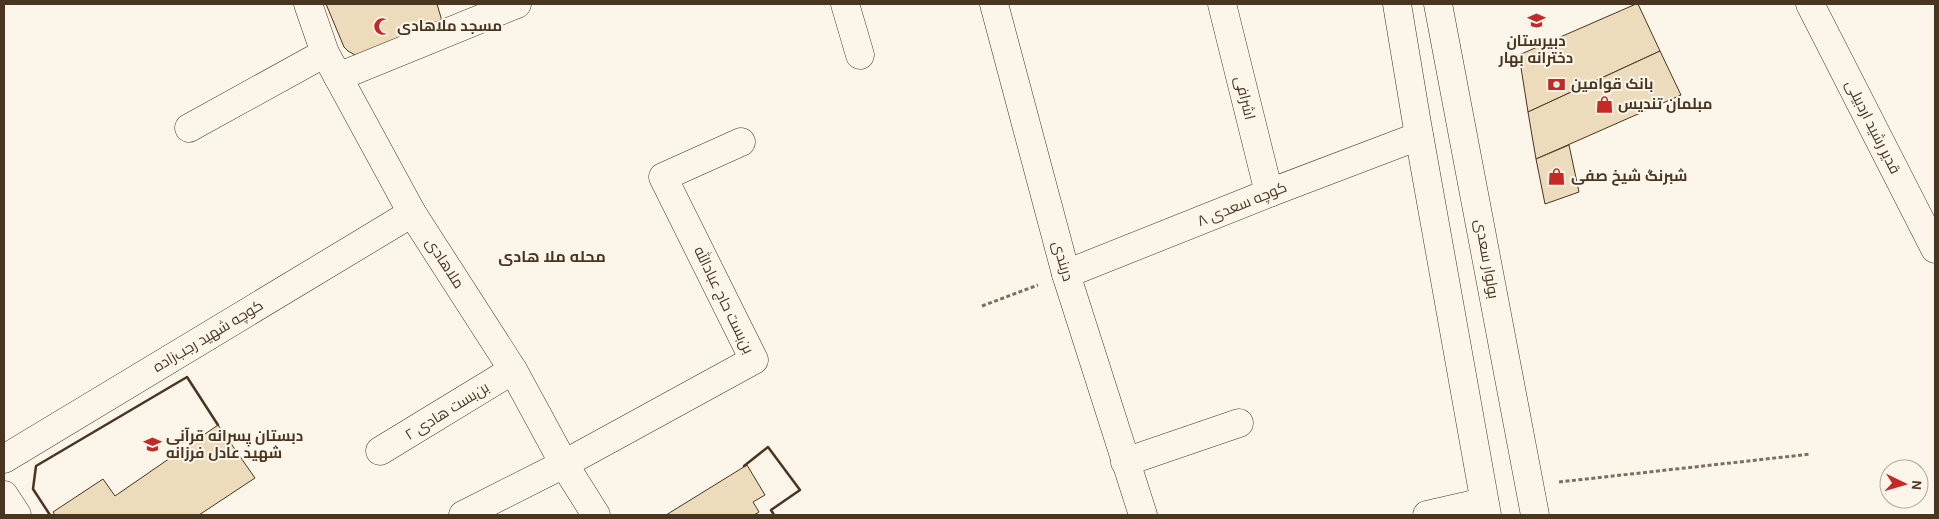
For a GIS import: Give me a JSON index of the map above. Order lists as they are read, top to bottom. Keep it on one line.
{"streets":{"street":["اشرافی","قدیر رشید اردبیلی","کوچه سعدی ۸","بولوار سعدی","دربندی","ملاهادی","بن‌بست حاج عبادالله","کوچه شهید رجب‌زاده","بن‌بست هادی ۲"]},"crossings":[["اشرافی","کوچه سعدی ۸"],["کوچه سعدی ۸","دربندی"],["ملاهادی","بن‌بست حاج عبادالله"],["ملاهادی","کوچه شهید رجب‌زاده"],["ملاهادی","بن‌بست هادی ۲"]],"districts":["محله ملا هادی"],"places":{"school or university":["دبیرستان دخترانه بهار","دبستان پسرانه قرآنی شهید عادل فرزانه"],"mosque":["مسجد ملاهادی"],"bank":["بانک قوامین"],"shop":["مبلمان تندیس","شبرنگ شیخ صفی"]},"north":"right"}
